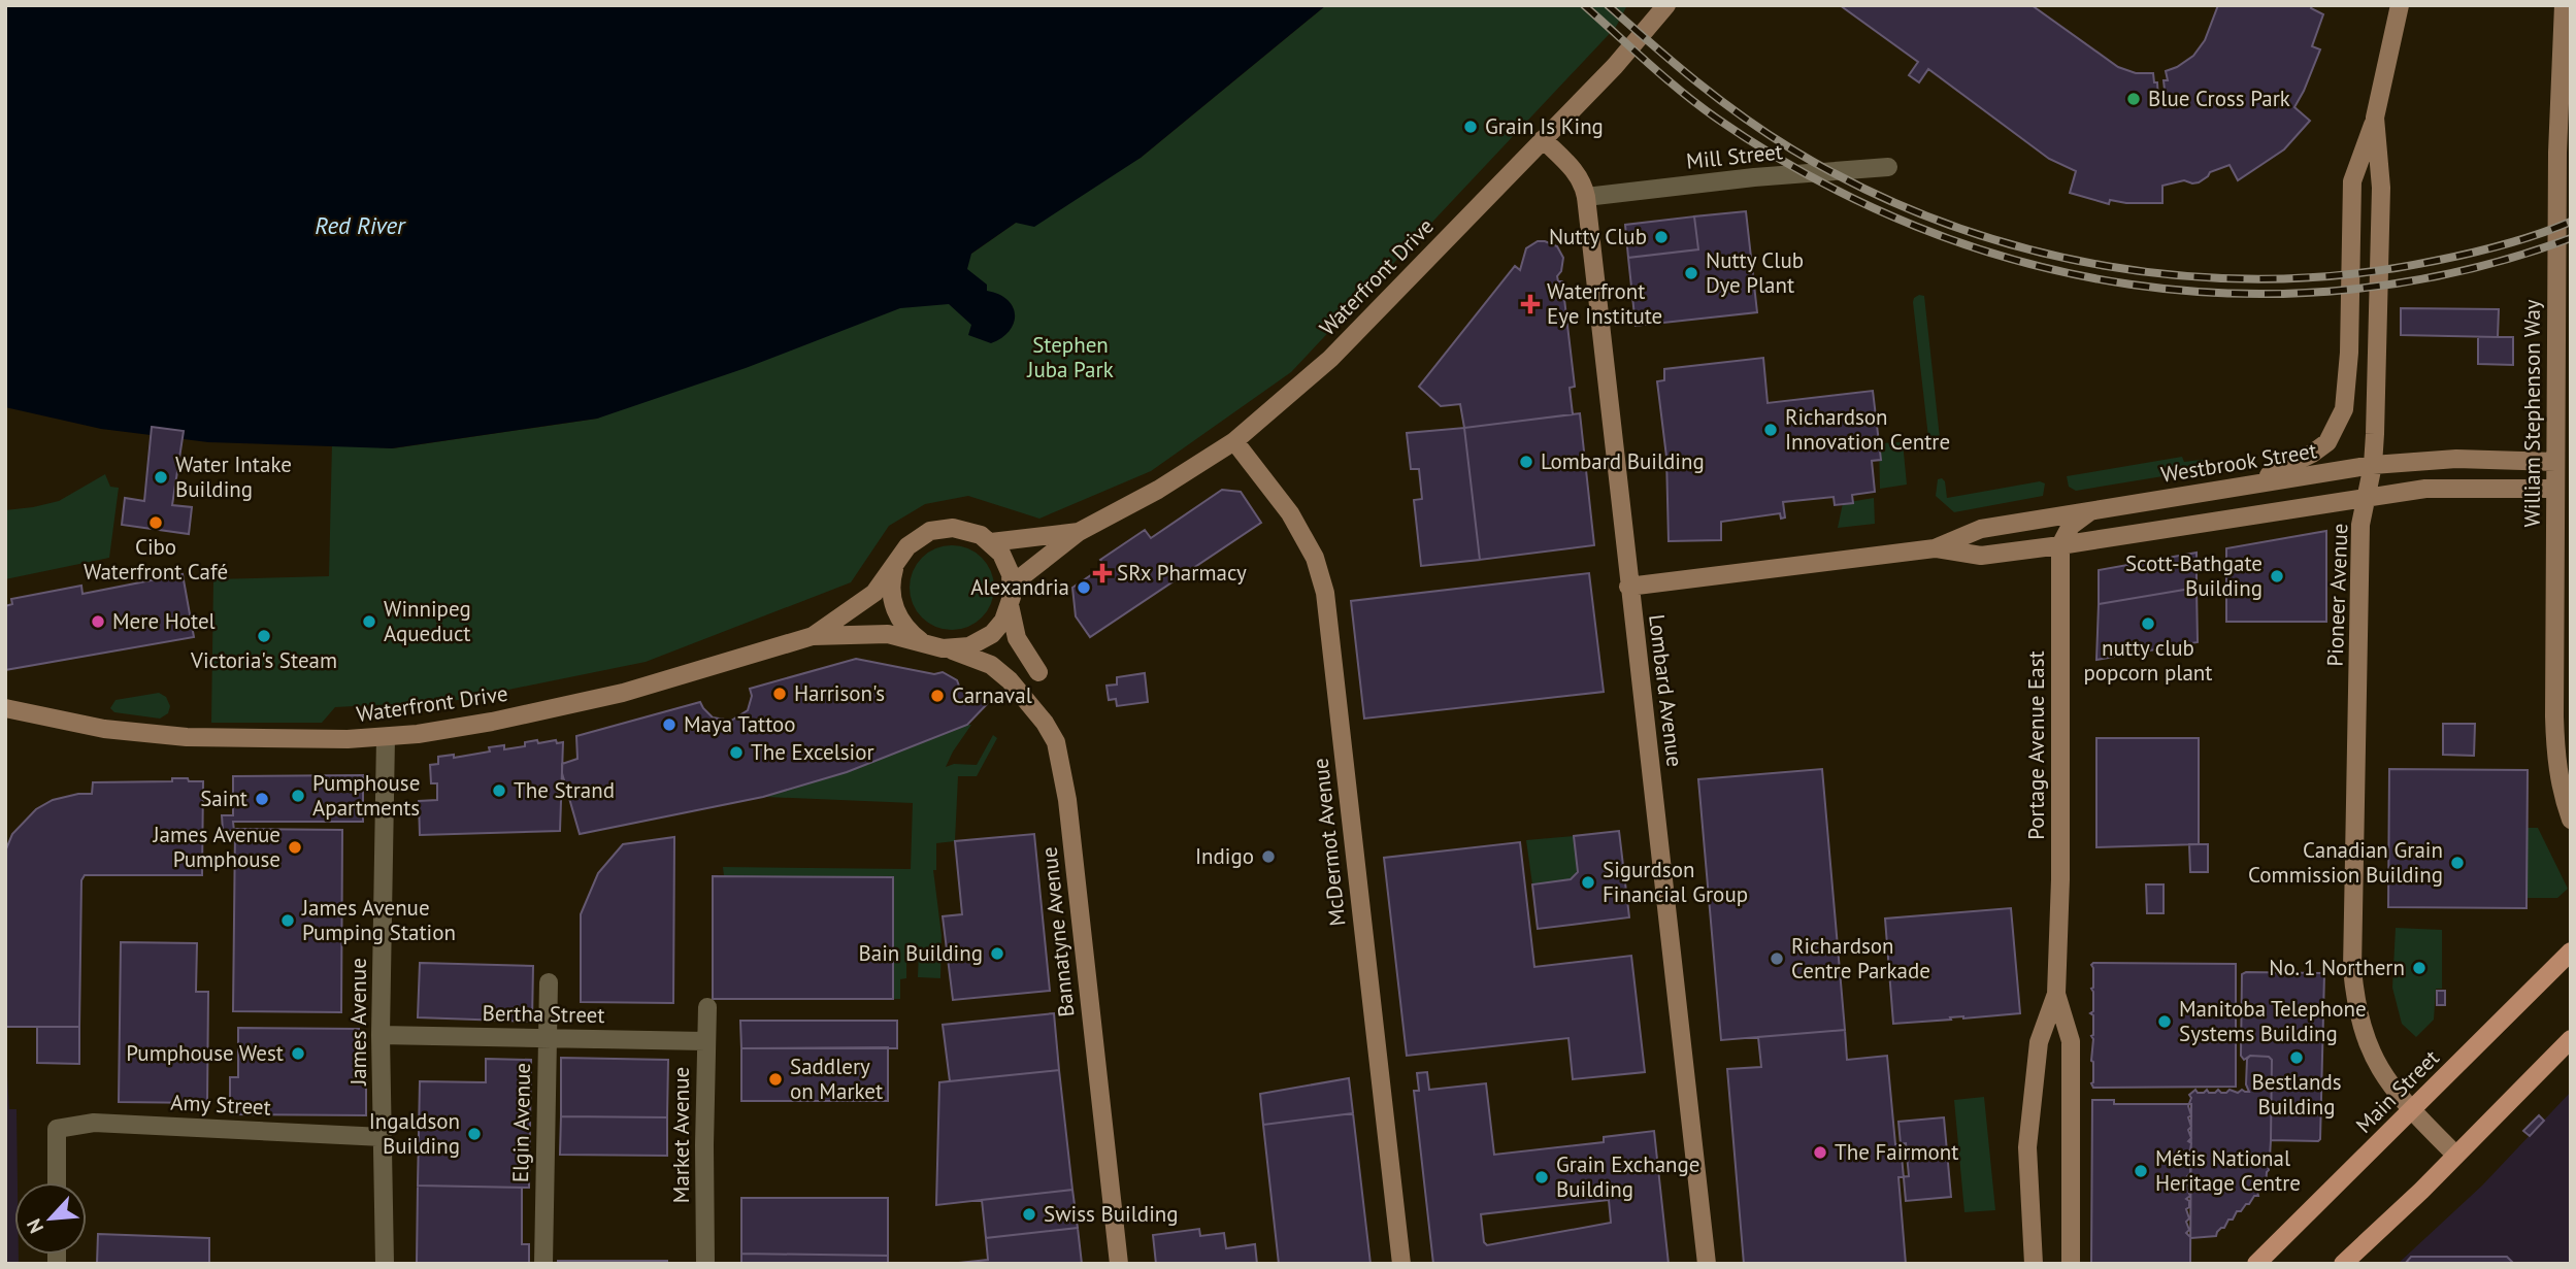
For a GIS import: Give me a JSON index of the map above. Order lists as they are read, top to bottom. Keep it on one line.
{"streets":{"main road":["Main Street"],"street":["Mill Street","Waterfront Drive","William Stephenson Way","Westbrook Street","Pioneer Avenue","Lombard Avenue","Portage Avenue East","McDermot Avenue","Bannatyne Avenue","Bertha Street","James Avenue","Amy Street","Elgin Avenue","Market Avenue"]},"crossings":[["Mill Street","Lombard Avenue"],["Waterfront Drive","Lombard Avenue"],["Waterfront Drive","McDermot Avenue"],["Waterfront Drive","Bannatyne Avenue"],["Waterfront Drive","James Avenue"],["William Stephenson Way","Westbrook Street"],["Westbrook Street","Pioneer Avenue"],["Westbrook Street","Lombard Avenue"],["Westbrook Street","Portage Avenue East"],["Pioneer Avenue","Main Street"],["Bertha Street","James Avenue"],["Bertha Street","Elgin Avenue"],["Bertha Street","Market Avenue"],["James Avenue","Amy Street"]],"water":["Red River"],"parks":["Stephen Juba Park"],"places":{"other":["Blue Cross Park","Grain Is King","Nutty Club","Nutty Club Dye Plant","Richardson Innovation Centre","Lombard Building","Water Intake Building","Cibo Waterfront Café","Scott-Bathgate Building","Alexandria","Mere Hotel","Winnipeg Aqueduct","nutty club popcorn plant","Victoria's Steam","Harrison's","Carnaval","Maya Tattoo","The Excelsior","The Strand","Pumphouse Apartments","Saint","James Avenue Pumphouse","Indigo","Canadian Grain Commission Building","Sigurdson Financial Group","James Avenue Pumping Station","Bain Building","Richardson Centre Parkade","No. 1 Northern","Manitoba Telephone Systems Building","Pumphouse West","Bestlands Building","Saddlery on Market","Ingaldson Building","The Fairmont","Métis National Heritage Centre","Grain Exchange Building","Swiss Building"],"health":["Waterfront Eye Institute","SRx Pharmacy"]},"north":"bottom left"}
